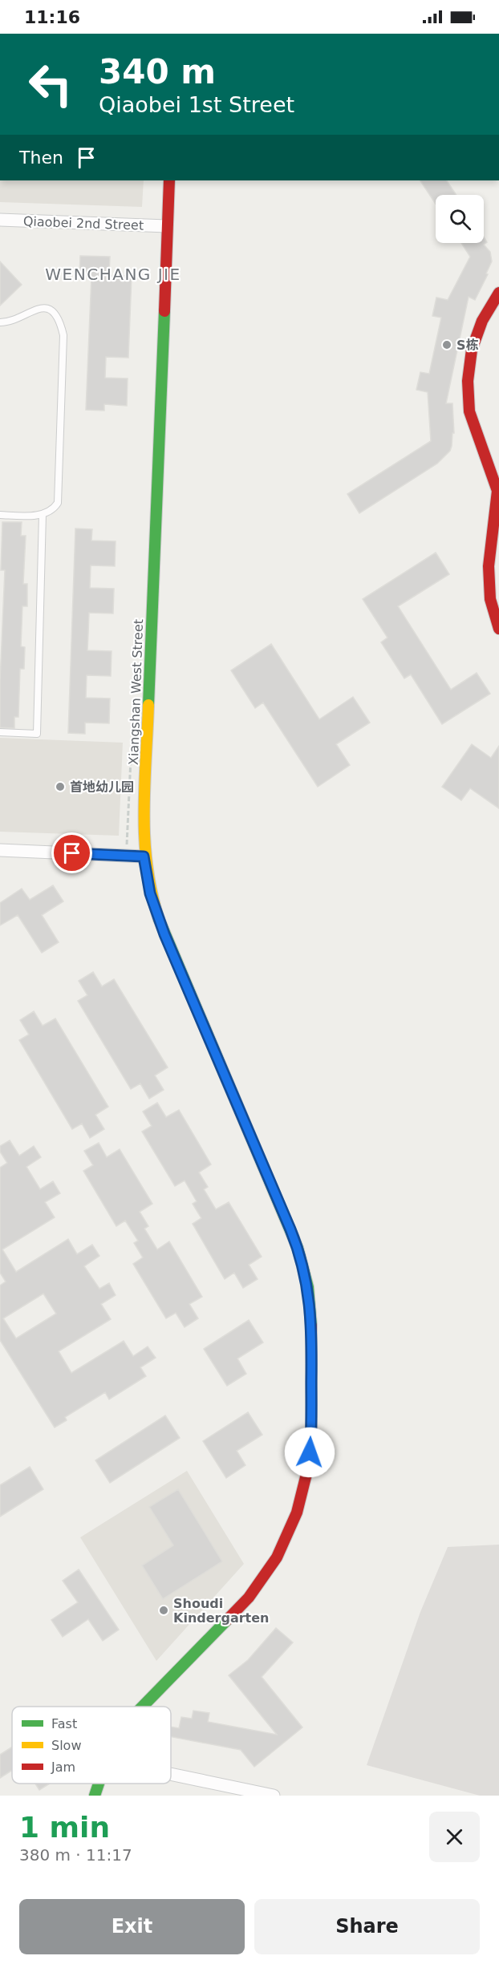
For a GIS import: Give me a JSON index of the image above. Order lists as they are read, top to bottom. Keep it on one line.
{"streets":{"street":["Qiaobei 2nd Street","Xiangshan West Street"]},"crossings":[["Qiaobei 2nd Street","Xiangshan West Street"]],"districts":["WENCHANG JIE"],"places":["S栋","首地幼儿园","Shoudi Kindergarten"],"legend":["Fast","Slow","Jam"],"page":{"status":"11:16","turn":["340 m","Qiaobei 1st Street"],"then":"Then","heading":["1 min","380 m · 11:17"],"buttons":["Exit","Share"]}}
